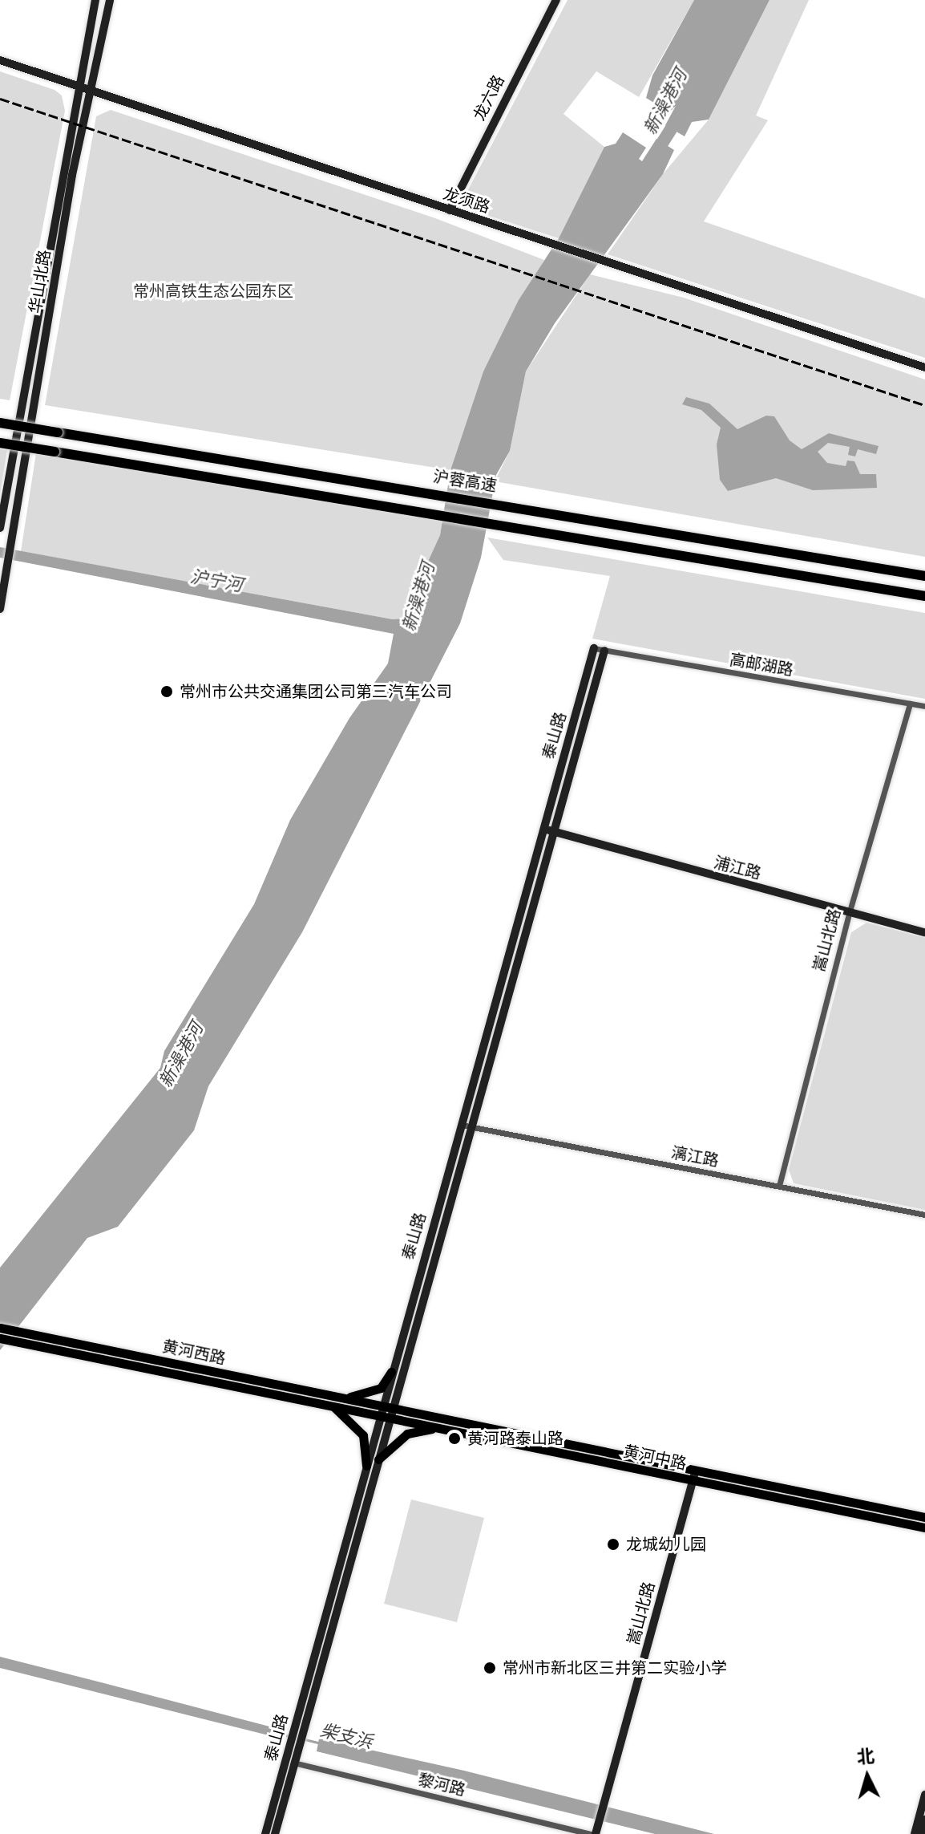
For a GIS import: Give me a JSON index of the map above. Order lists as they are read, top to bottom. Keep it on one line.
{"streets":{"highway":["沪蓉高速"],"main road":["龙六路","龙须路","华山北路","泰山路","浦江路","嵩山北路","黄河西路","黄河中路"],"street":["高邮湖路","漓江路","黎河路"]},"crossings":[["龙六路","龙须路"],["龙须路","华山北路"],["高邮湖路","泰山路"],["高邮湖路","嵩山北路"],["泰山路","浦江路"],["泰山路","漓江路"],["泰山路","黄河西路"],["泰山路","黄河中路"],["泰山路","黎河路"],["浦江路","嵩山北路"],["嵩山北路","漓江路"],["嵩山北路","黄河中路"],["嵩山北路","黎河路"],["黄河西路","黄河中路"]],"water":["新澡港河","沪宁河","柴支浜"],"parks":["常州高铁生态公园东区"],"places":["常州市公共交通集团公司第三汽车公司","黄河路泰山路","龙城幼儿园","常州市新北区三井第二实验小学"],"north":"top"}
